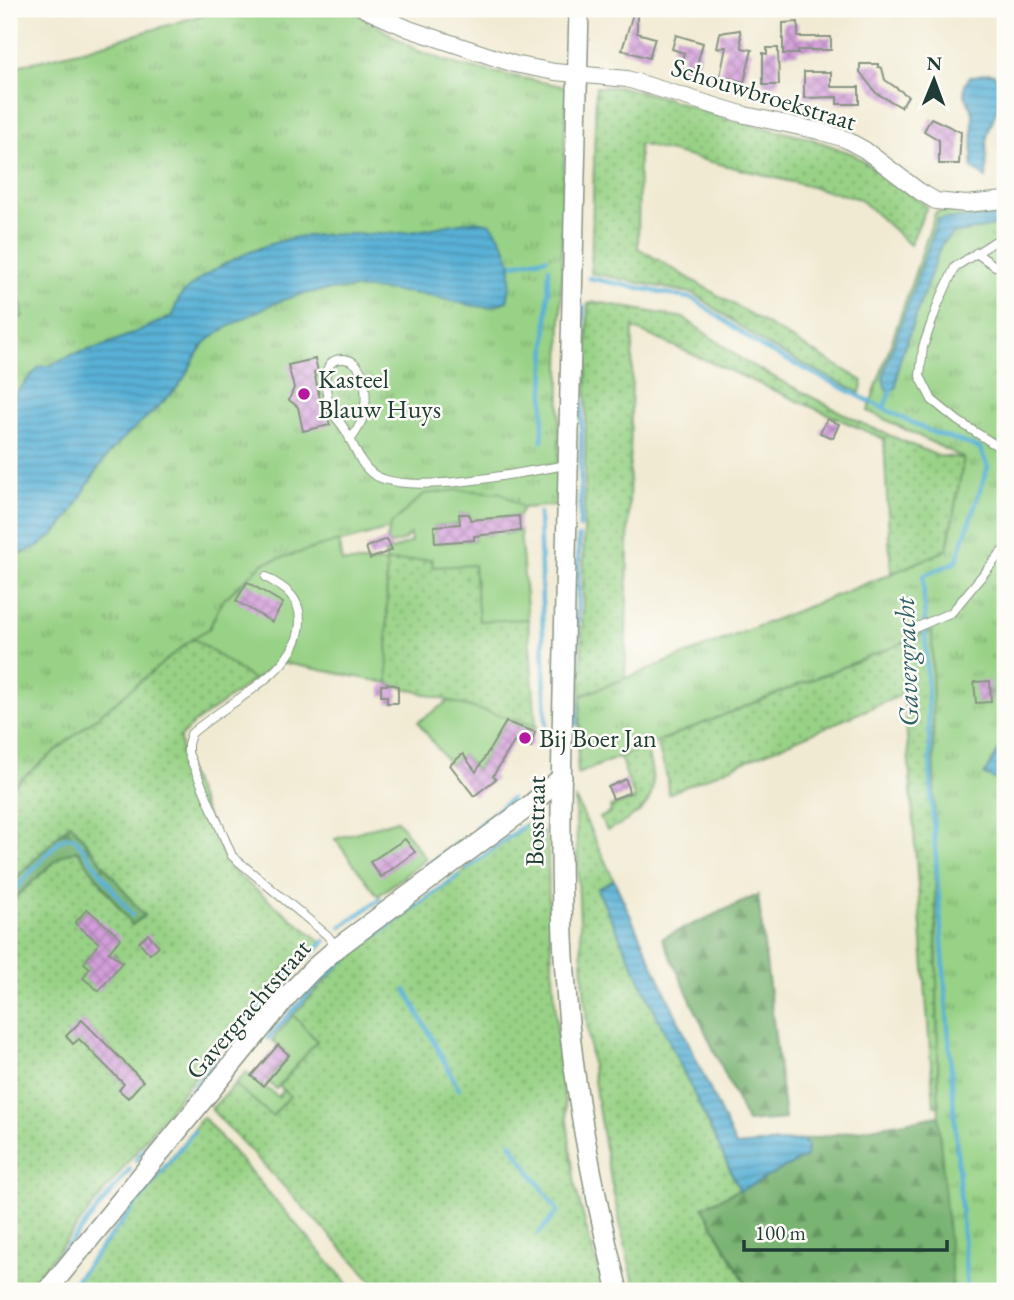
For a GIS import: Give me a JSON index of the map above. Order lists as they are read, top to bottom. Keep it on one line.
{"streets":{"street":["Schouwbroekstraat","Bosstraat","Gavergrachtstraat"]},"crossings":[["Schouwbroekstraat","Bosstraat"],["Bosstraat","Gavergrachtstraat"]],"water":["Gavergracht"],"places":["Kasteel Blauw Huys","Bij Boer Jan"],"scale_bar":"100 m","north":"top"}
